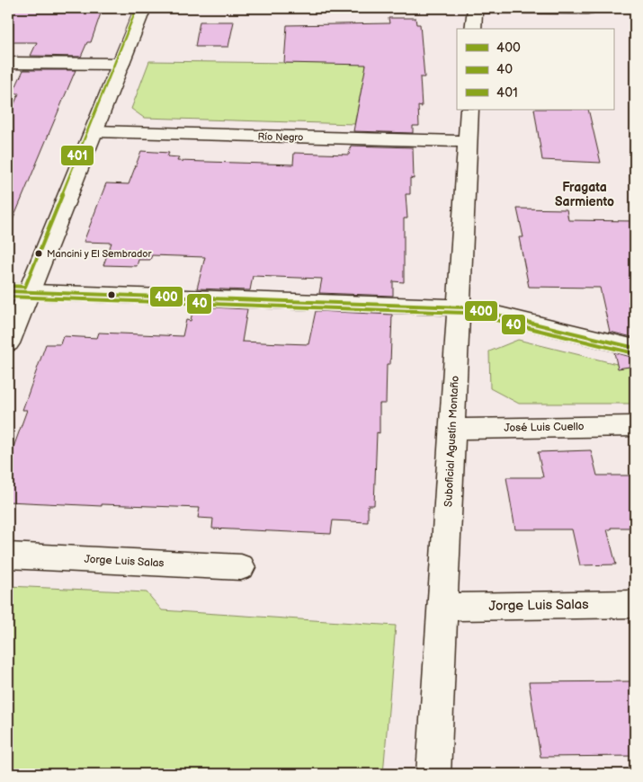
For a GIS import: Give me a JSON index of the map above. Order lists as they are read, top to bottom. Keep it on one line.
{"streets":{"street":["Río Negro","José Luis Cuello","Suboficial Agustín Montaño","Jorge Luis Salas"]},"crossings":[["Río Negro","Suboficial Agustín Montaño"],["José Luis Cuello","Suboficial Agustín Montaño"],["Suboficial Agustín Montaño","Jorge Luis Salas"]],"districts":["Fragata Sarmiento"],"places":["Mancini y El Sembrador"],"lines":["transit line 401","transit line 400","transit line 40"],"legend":["400","40","401"]}
